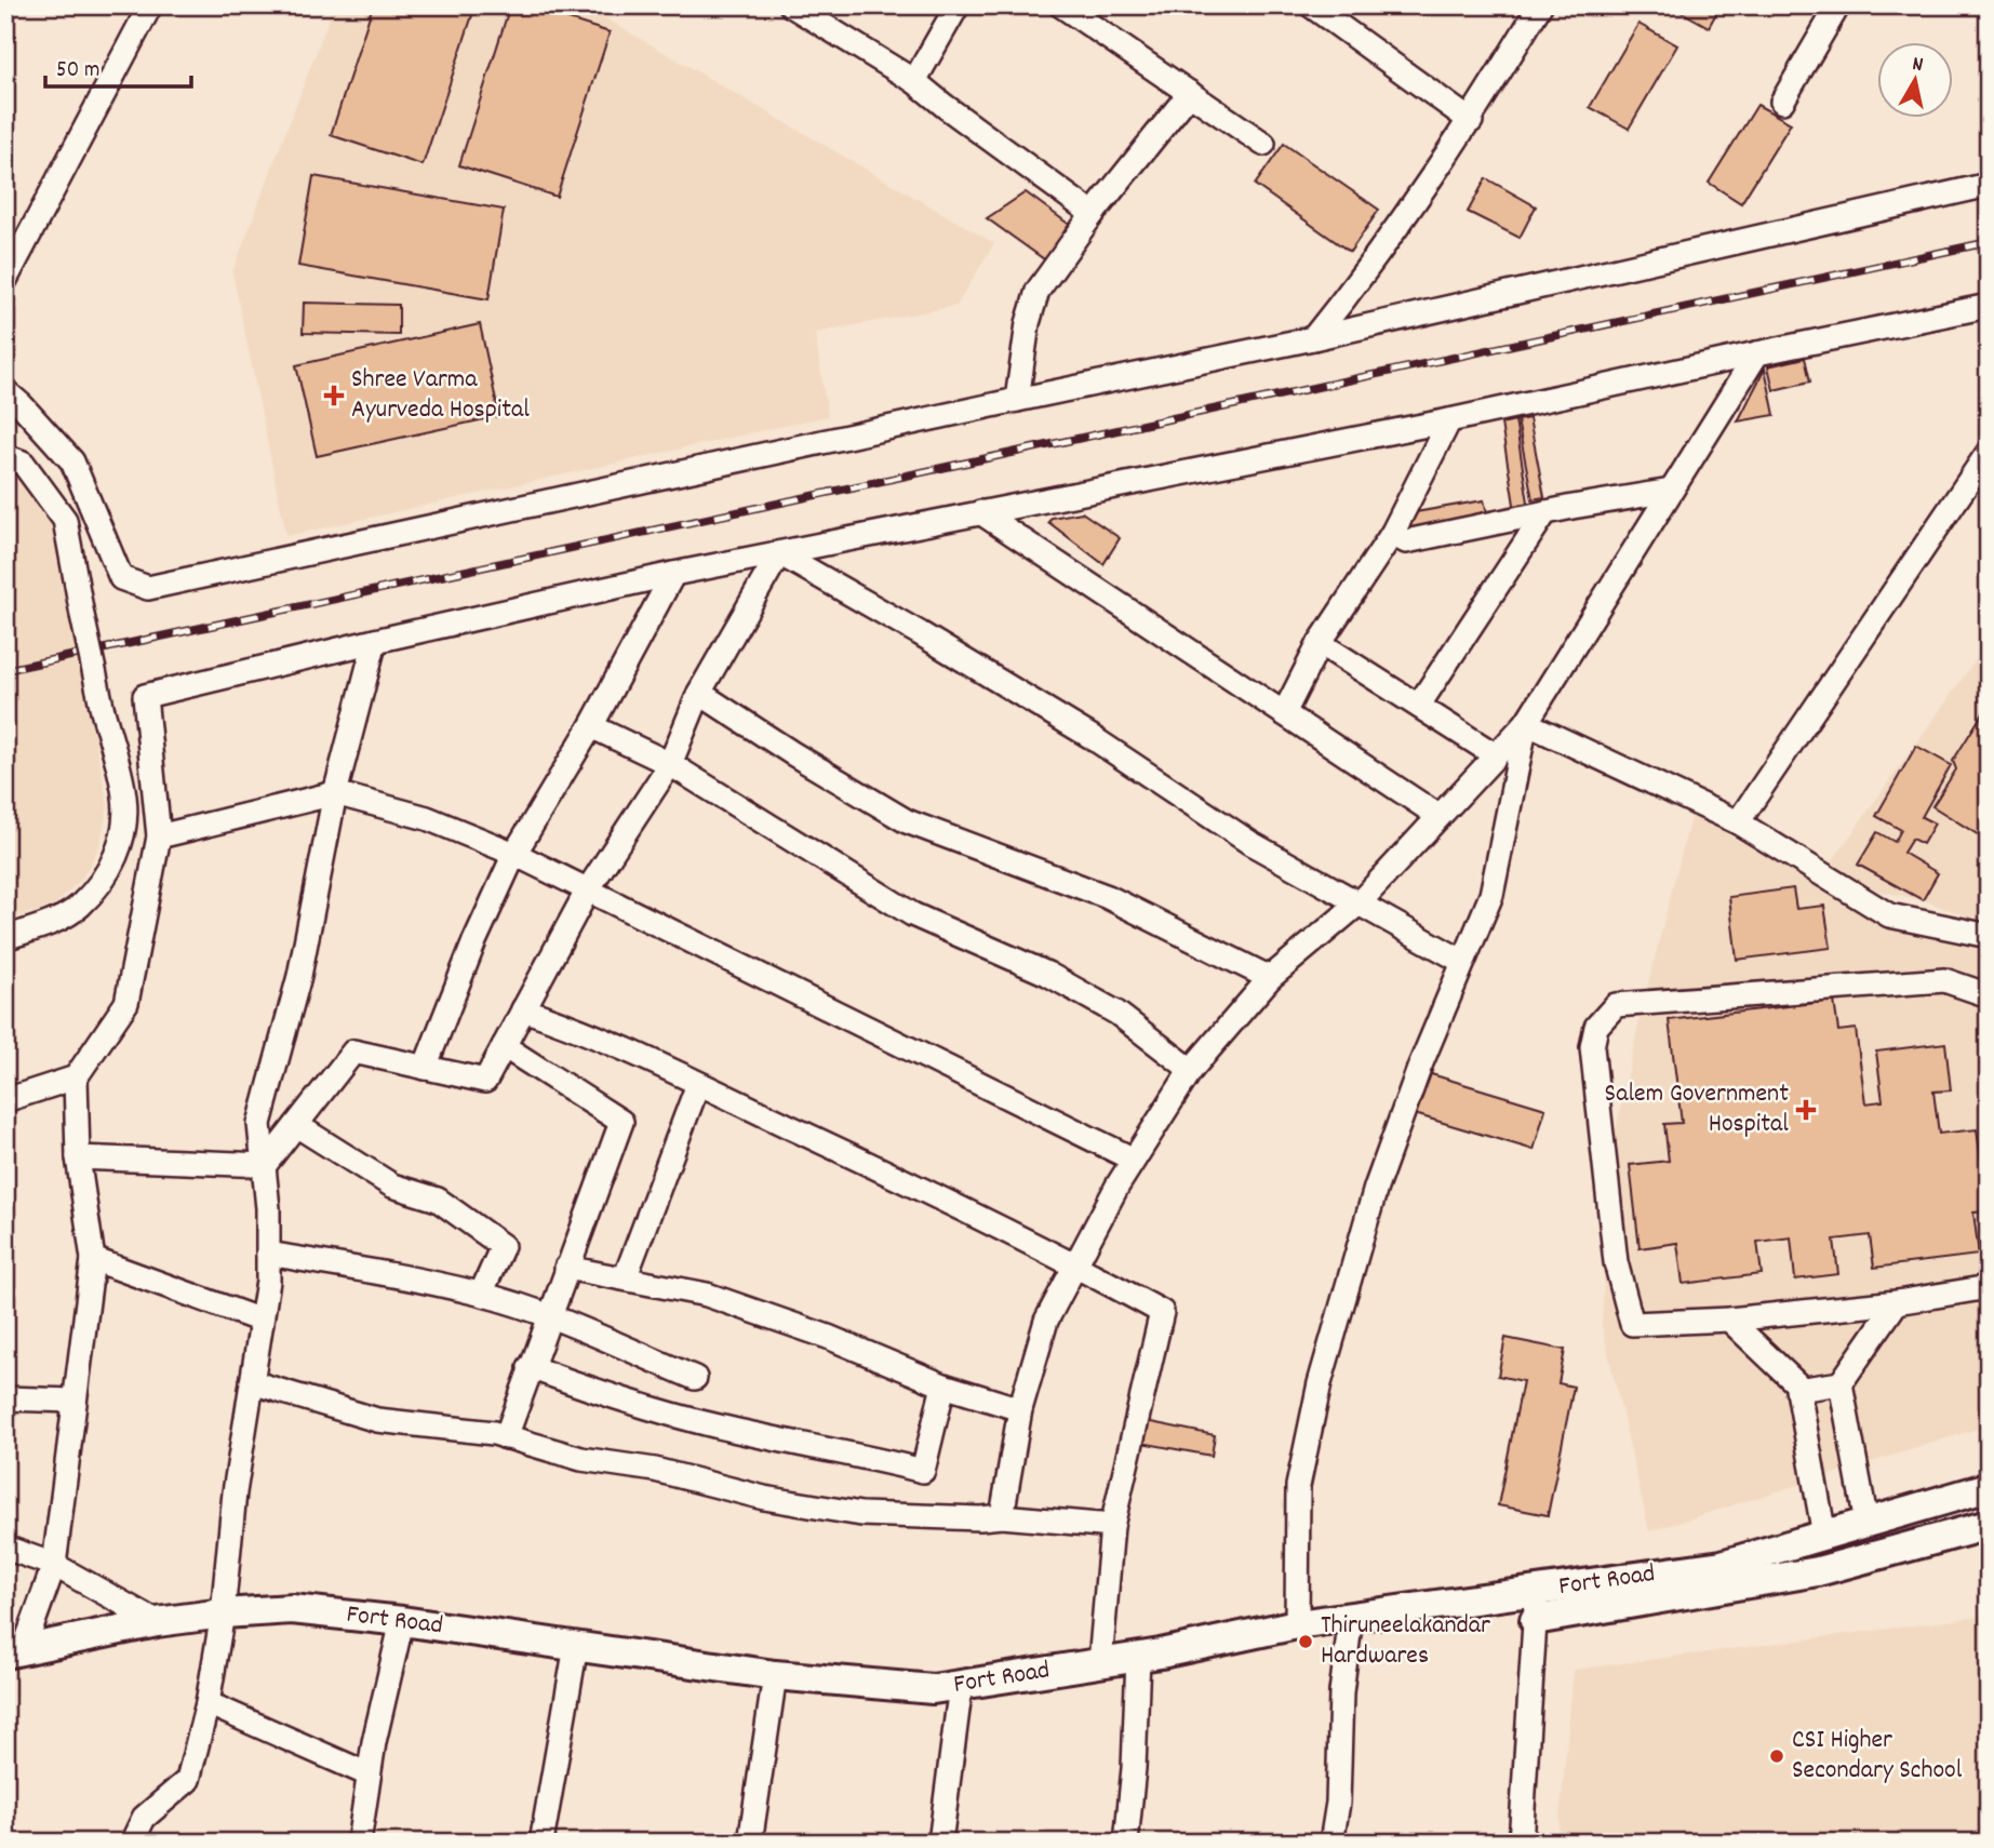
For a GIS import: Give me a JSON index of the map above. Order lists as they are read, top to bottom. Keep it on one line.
{"streets":{"main road":["Fort Road"]},"places":{"health":["Shree Varma Ayurveda Hospital","Salem Government Hospital"],"other":["Thiruneelakandar Hardwares","CSI Higher Secondary School"]},"scale_bar":"50 m","north":"top"}
